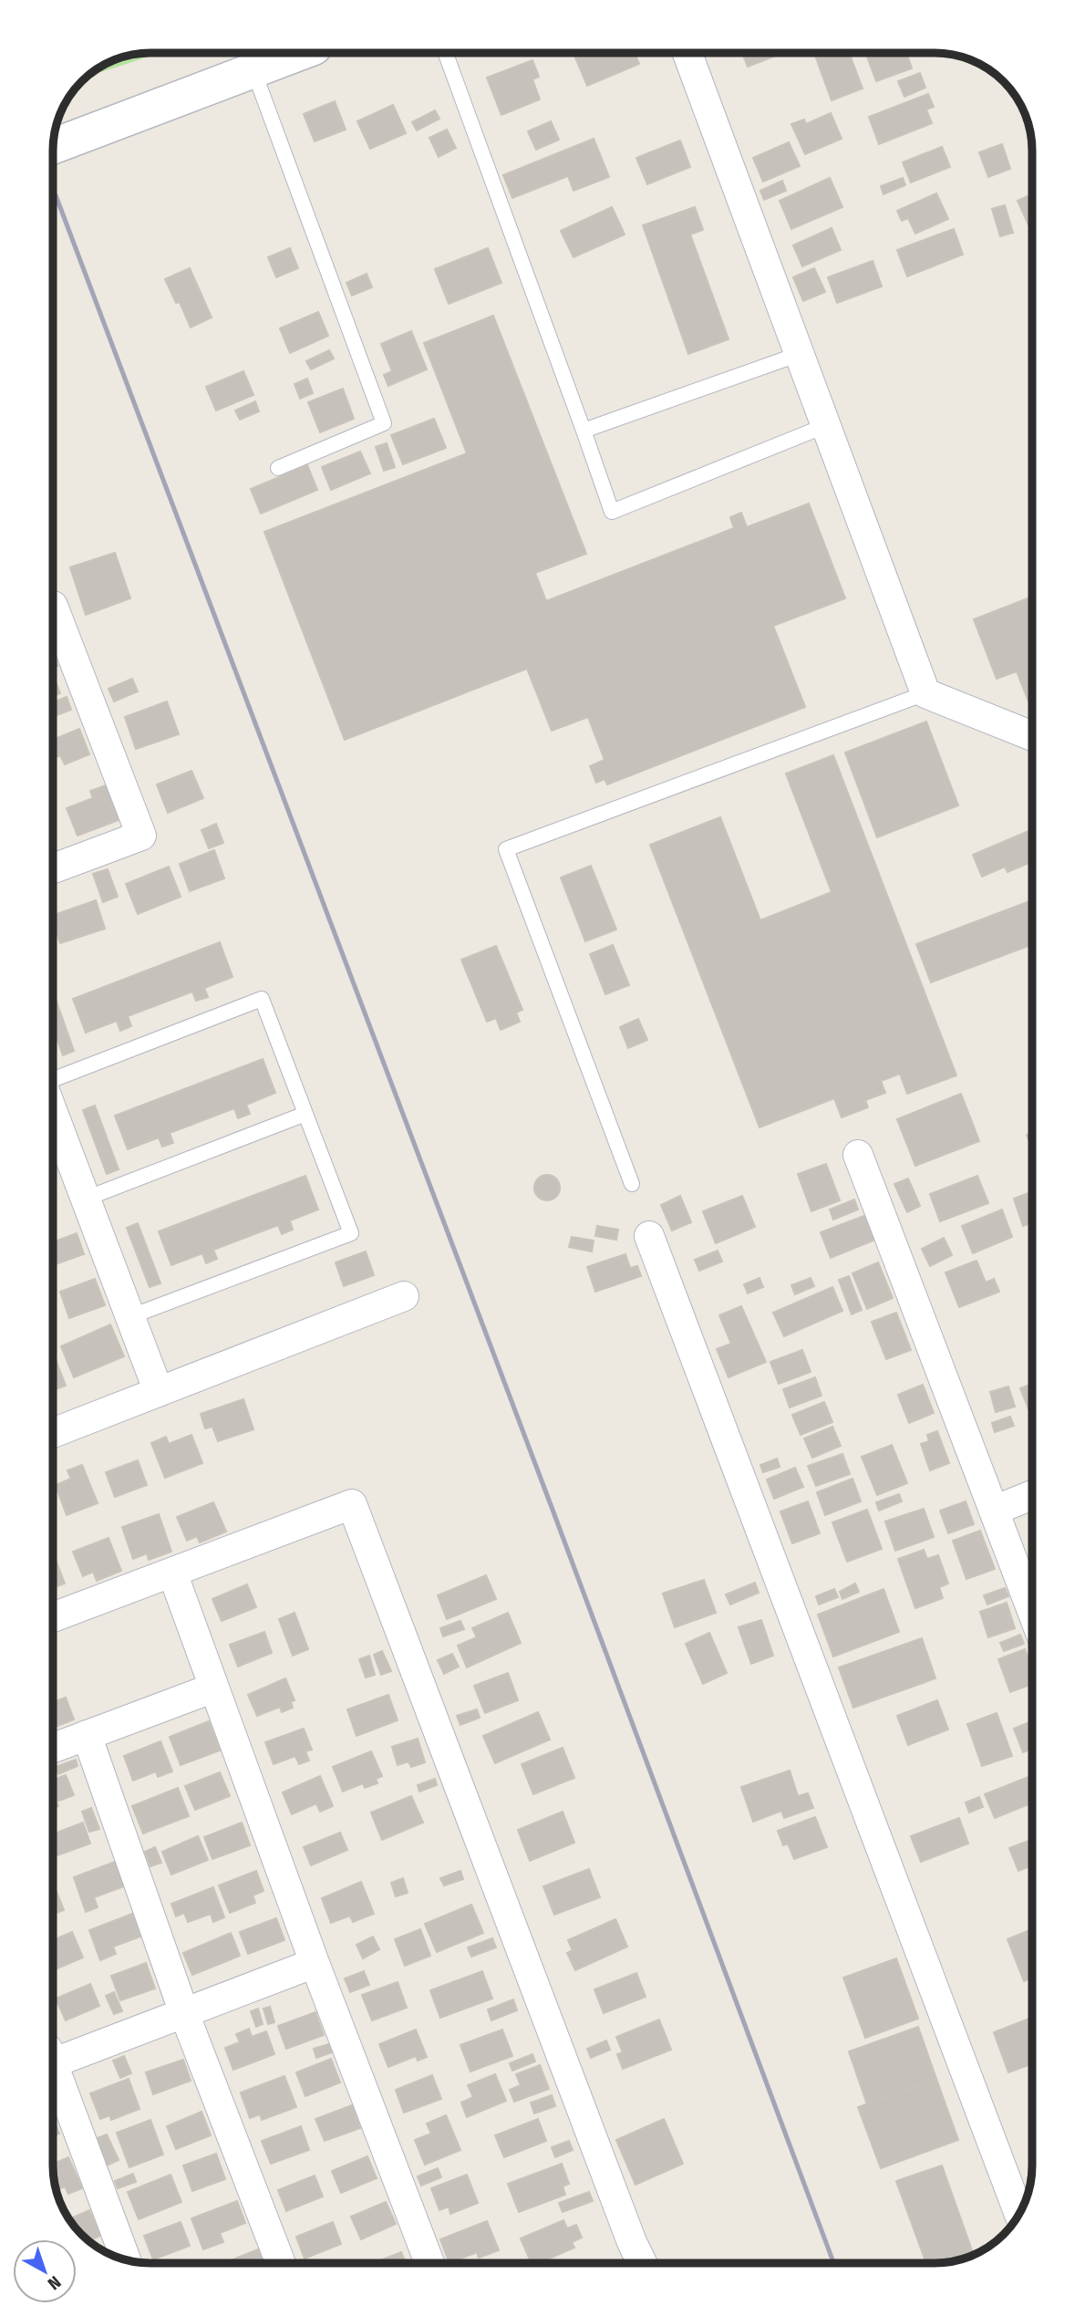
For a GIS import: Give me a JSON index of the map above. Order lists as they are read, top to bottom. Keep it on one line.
{"north":"bottom right"}
